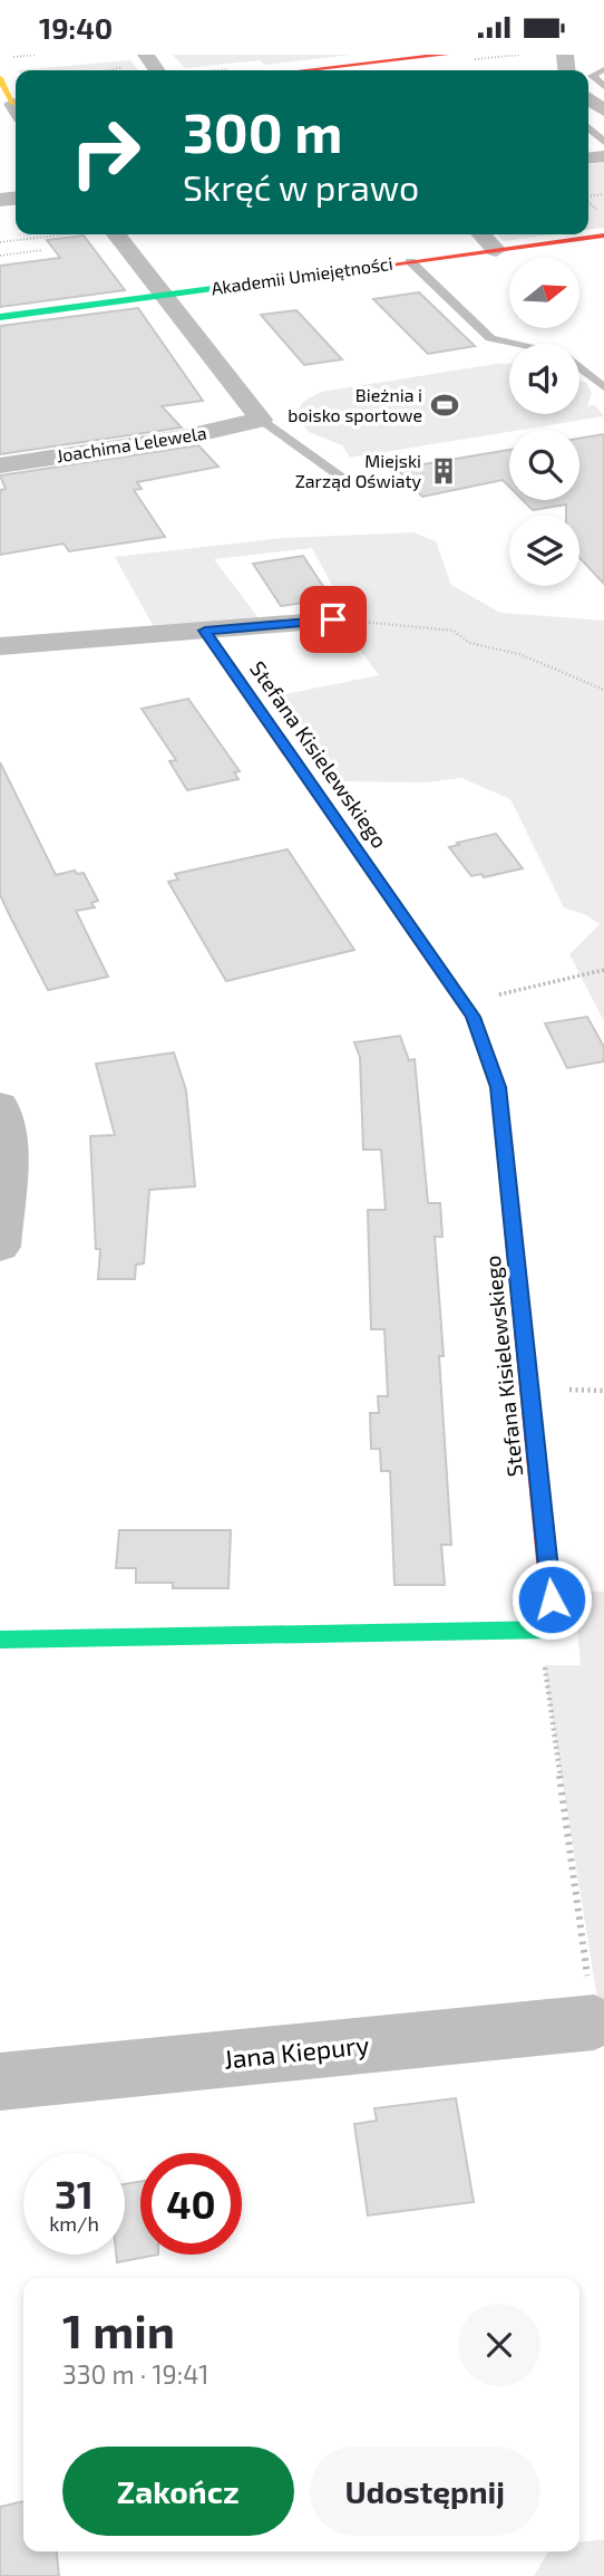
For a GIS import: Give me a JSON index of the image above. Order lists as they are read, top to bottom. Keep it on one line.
{"streets":{"street":["Akademii Umiejętności","Joachima Lelewela","Stefana Kisielewskiego","Jana Kiepury"]},"places":{"sports":["Bieżnia i boisko sportowe"],"building":["Miejski Zarząd Oświaty"]},"north":"right","page":{"status":"19:40","turn":["300 m","Skręć w prawo"],"speed":"31 km/h","limit":"40","heading":["1 min","330 m · 19:41"],"buttons":["Zakończ","Udostępnij"]}}
